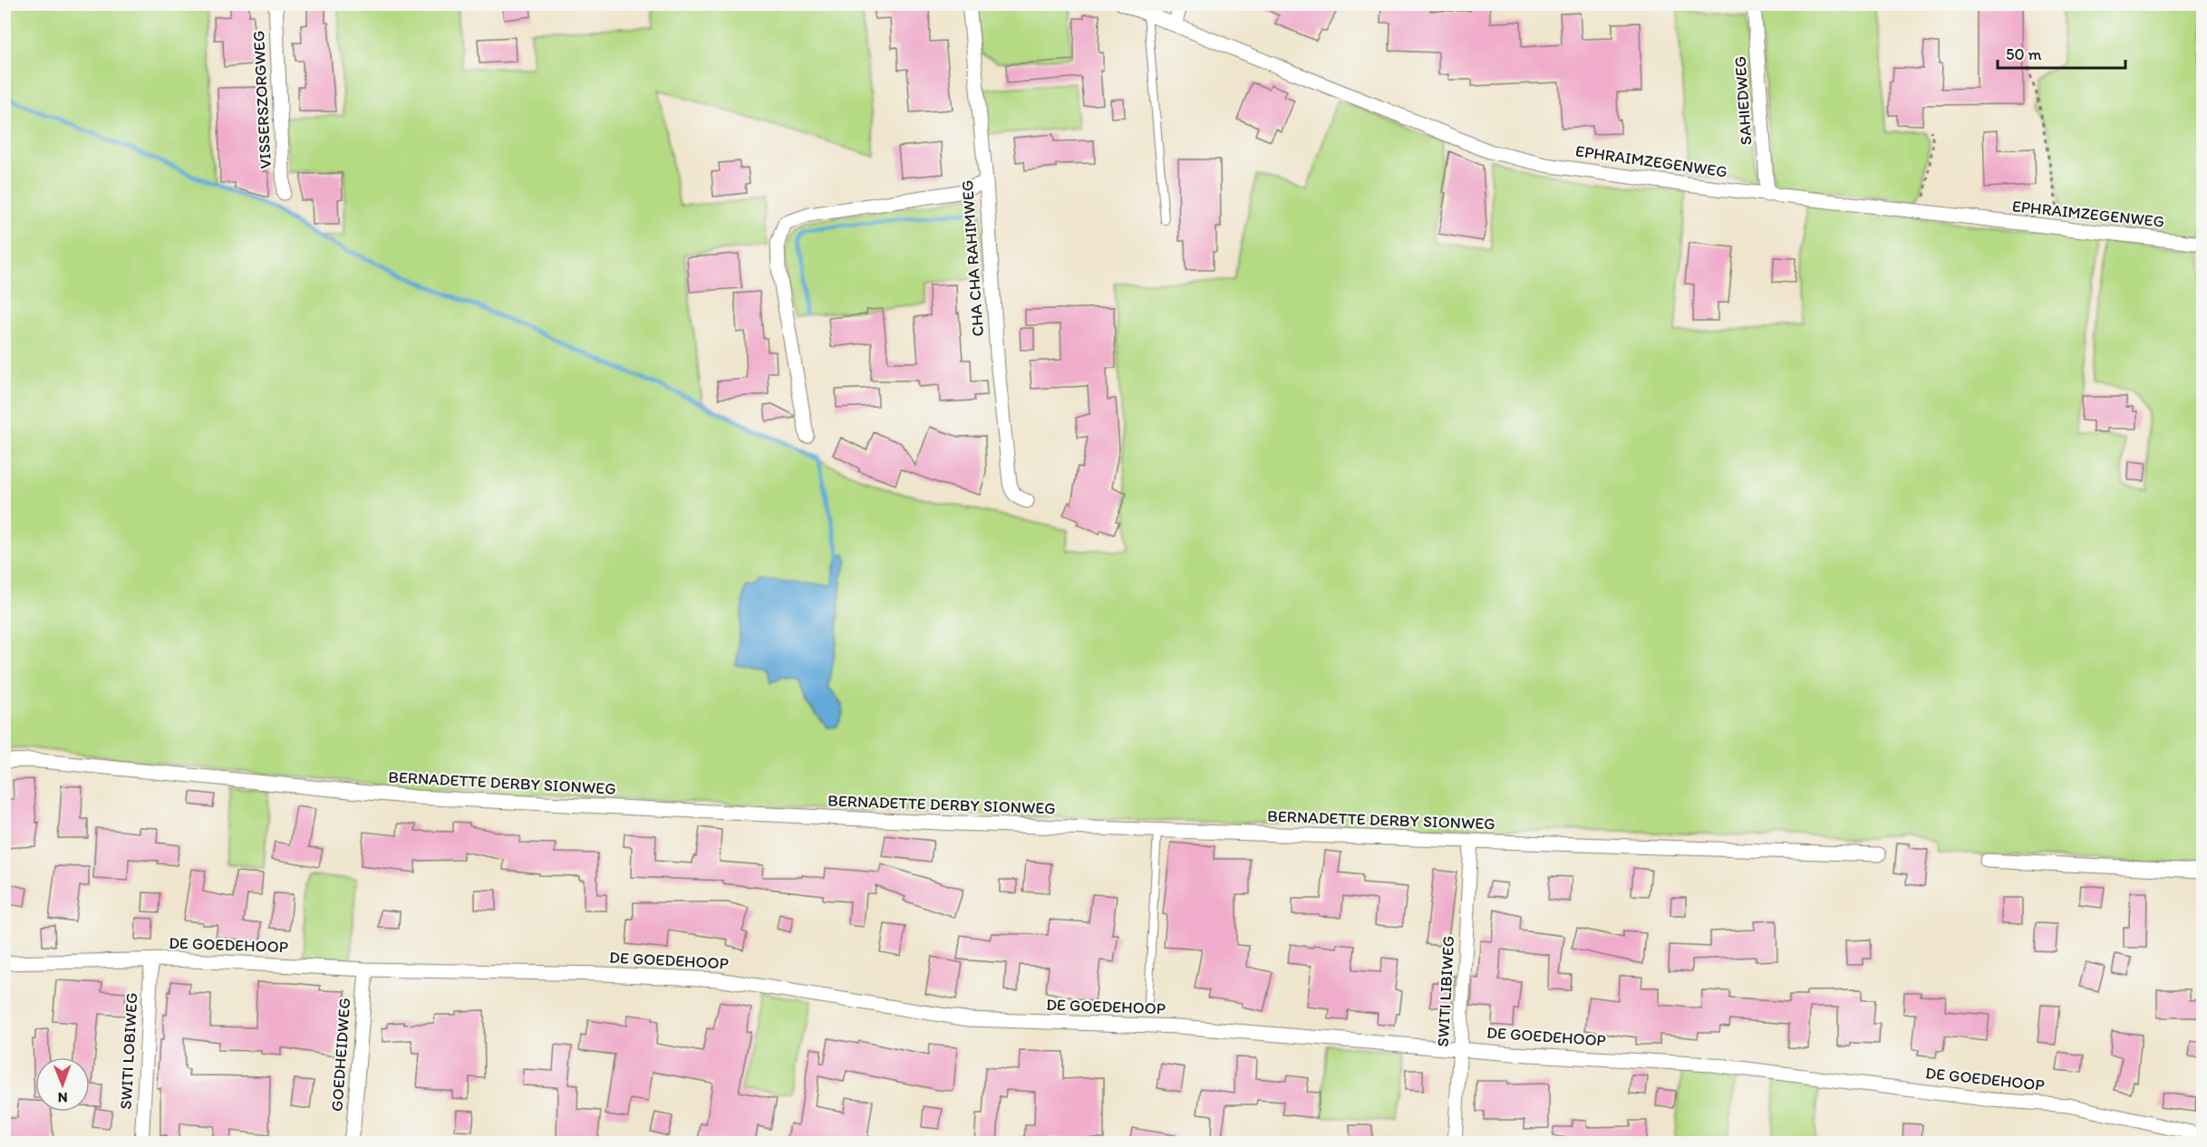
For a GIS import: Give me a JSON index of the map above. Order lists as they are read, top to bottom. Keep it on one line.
{"streets":{"street":["VISSERSZORGWEG","SAHIEDWEG","EPHRAIMZEGENWEG","CHA CHA RAHIMWEG","BERNADETTE DERBY SIONWEG","DE GOEDEHOOP","SWITI LIBIWEG","SWITI LOBIWEG","GOEDHEIDWEG"]},"crossings":[["SAHIEDWEG","EPHRAIMZEGENWEG"],["BERNADETTE DERBY SIONWEG","SWITI LIBIWEG"],["DE GOEDEHOOP","SWITI LIBIWEG"],["DE GOEDEHOOP","SWITI LOBIWEG"],["DE GOEDEHOOP","GOEDHEIDWEG"]],"scale_bar":"50 m","north":"bottom"}
